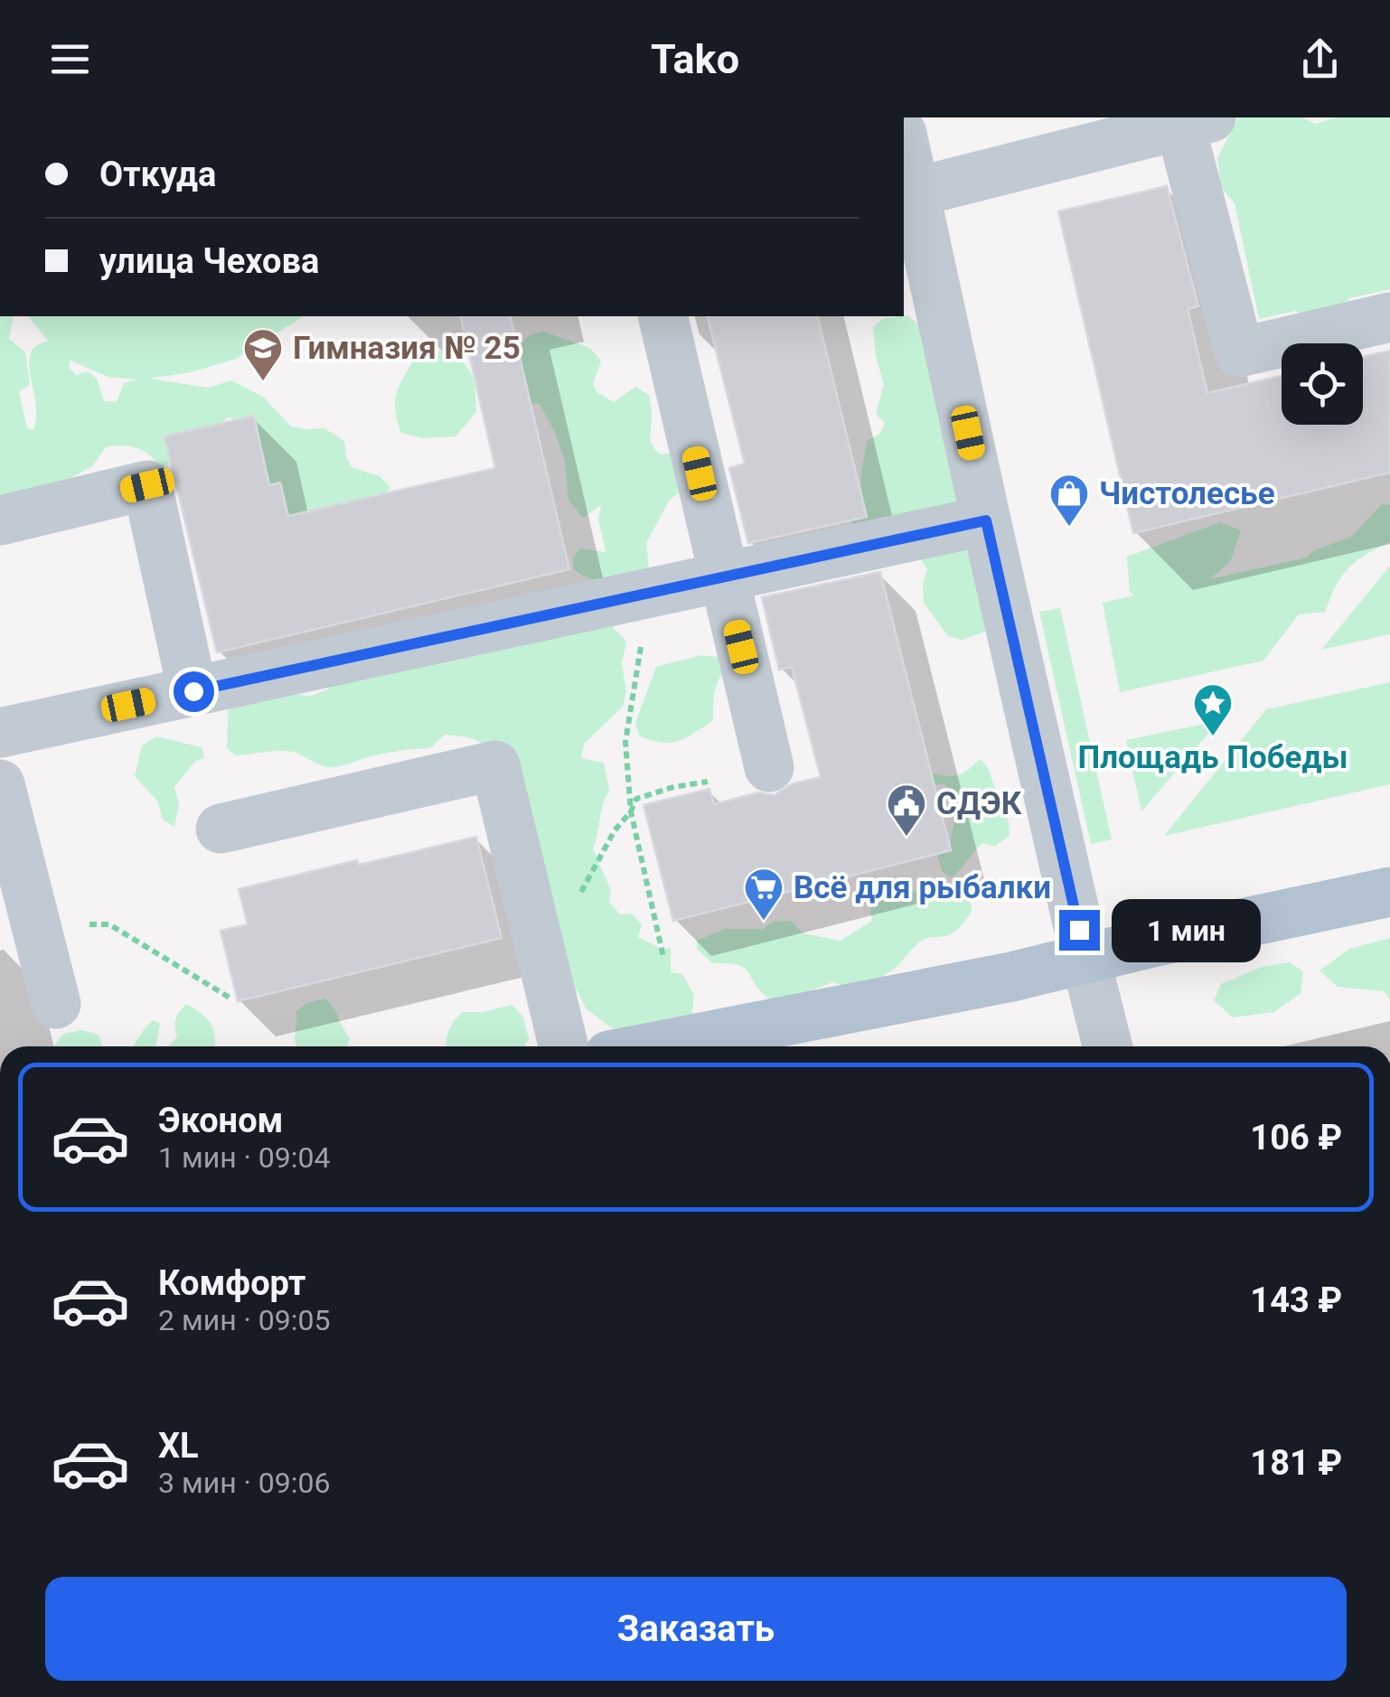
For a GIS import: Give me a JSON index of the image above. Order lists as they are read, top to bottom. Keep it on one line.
{"places":{"school or university":["Гимназия № 25"],"shop":["Чистолесье"],"place":["Площадь Победы"],"public building":["СДЭК"],"supermarket":["Всё для рыбалки"]},"page":{"header":"Tako","banner":["Откуда","улица Чехова"],"bubble":"1 мин","list":[{"name":"Эконом","note":"1 мин · 09:04","value":"106 ₽"},{"name":"Комфорт","note":"2 мин · 09:05","value":"143 ₽"},{"name":"XL","note":"3 мин · 09:06","value":"181 ₽"}],"buttons":"Заказать"}}
